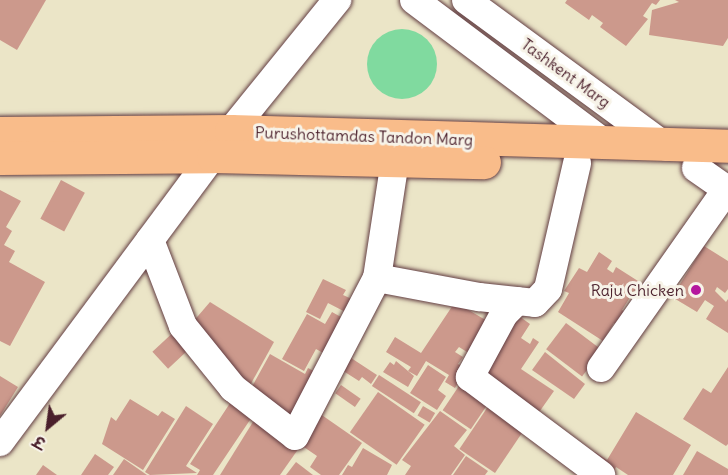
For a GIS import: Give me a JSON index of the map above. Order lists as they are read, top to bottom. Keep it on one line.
{"streets":{"main road":["Purushottamdas Tandon Marg"],"street":["Tashkent Marg"]},"crossings":[["Tashkent Marg","Purushottamdas Tandon Marg"]],"places":["Raju Chicken"],"north":"bottom left"}
